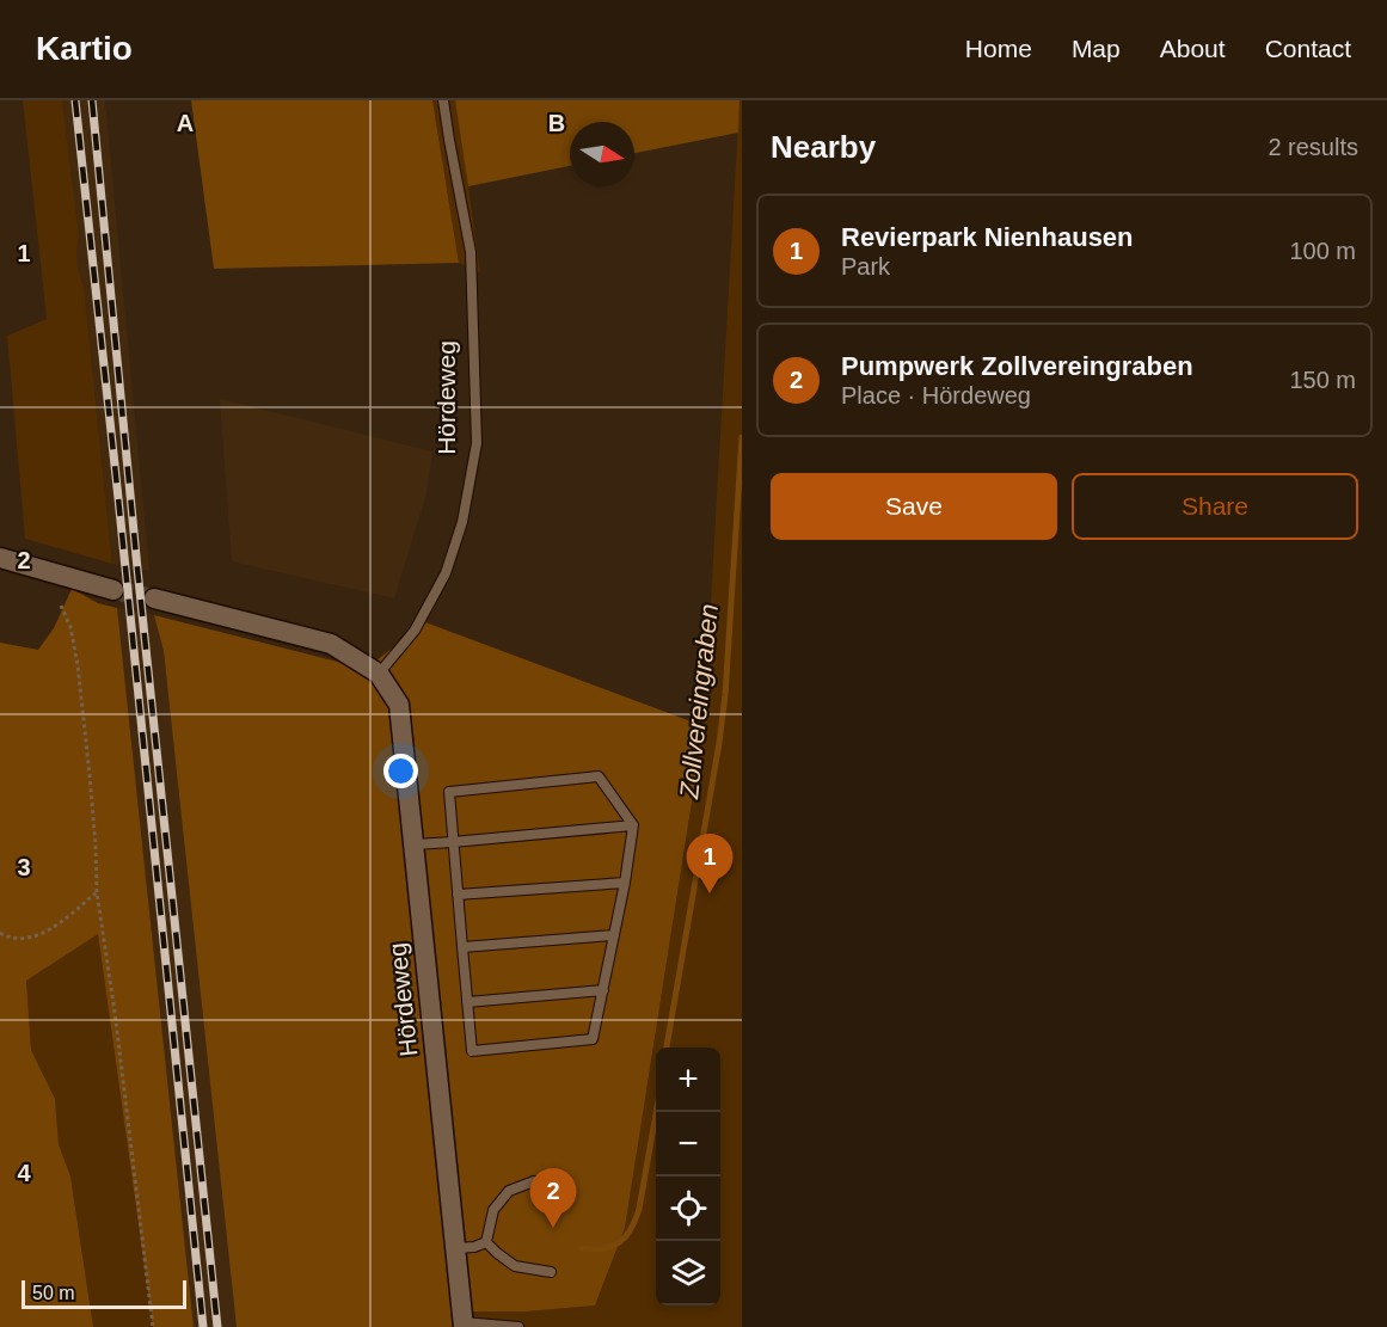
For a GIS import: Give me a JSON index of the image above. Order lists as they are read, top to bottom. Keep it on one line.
{"streets":{"street":["Hördeweg"]},"water":["Zollvereingraben"],"scale_bar":"50 m","north":"right","page":{"header":"Kartio","nav":["Home","Map","About","Contact"],"heading":["Nearby","2 results"],"list":[{"mark":"1","name":"Revierpark Nienhausen","note":"Park","value":"100 m"},{"mark":"2","name":"Pumpwerk Zollvereingraben","note":"Place · Hördeweg","value":"150 m"}],"buttons":["Save","Share"],"pins":["1","2"],"map_buttons":["+","−"],"scale":"50 m"},"grid":{"columns":["A","B"],"rows":["1","2","3","4"]}}
